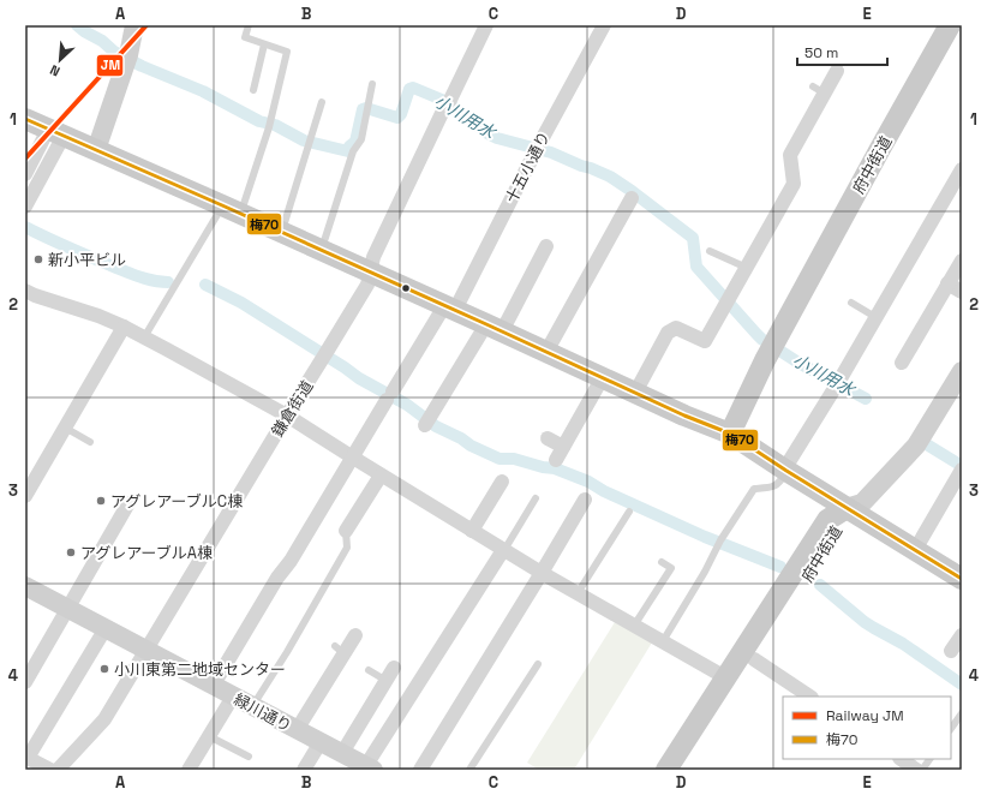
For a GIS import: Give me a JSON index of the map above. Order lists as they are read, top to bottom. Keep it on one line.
{"streets":{"main road":["府中街道"],"street":["十五小通り","鎌倉街道","緑川通り"]},"crossings":[["十五小通り","緑川通り"],["鎌倉街道","緑川通り"]],"water":["小川用水"],"places":["新小平ビル","アグレアーブルC棟","アグレアーブルA棟","小川東第二地域センター"],"lines":["rail line JM","transit line 梅70"],"legend":["Railway JM","梅70"],"scale_bar":"50 m","north":"bottom left","grid":{"columns":["A","B","C","D","E"],"rows":["1","2","3","4"]}}
